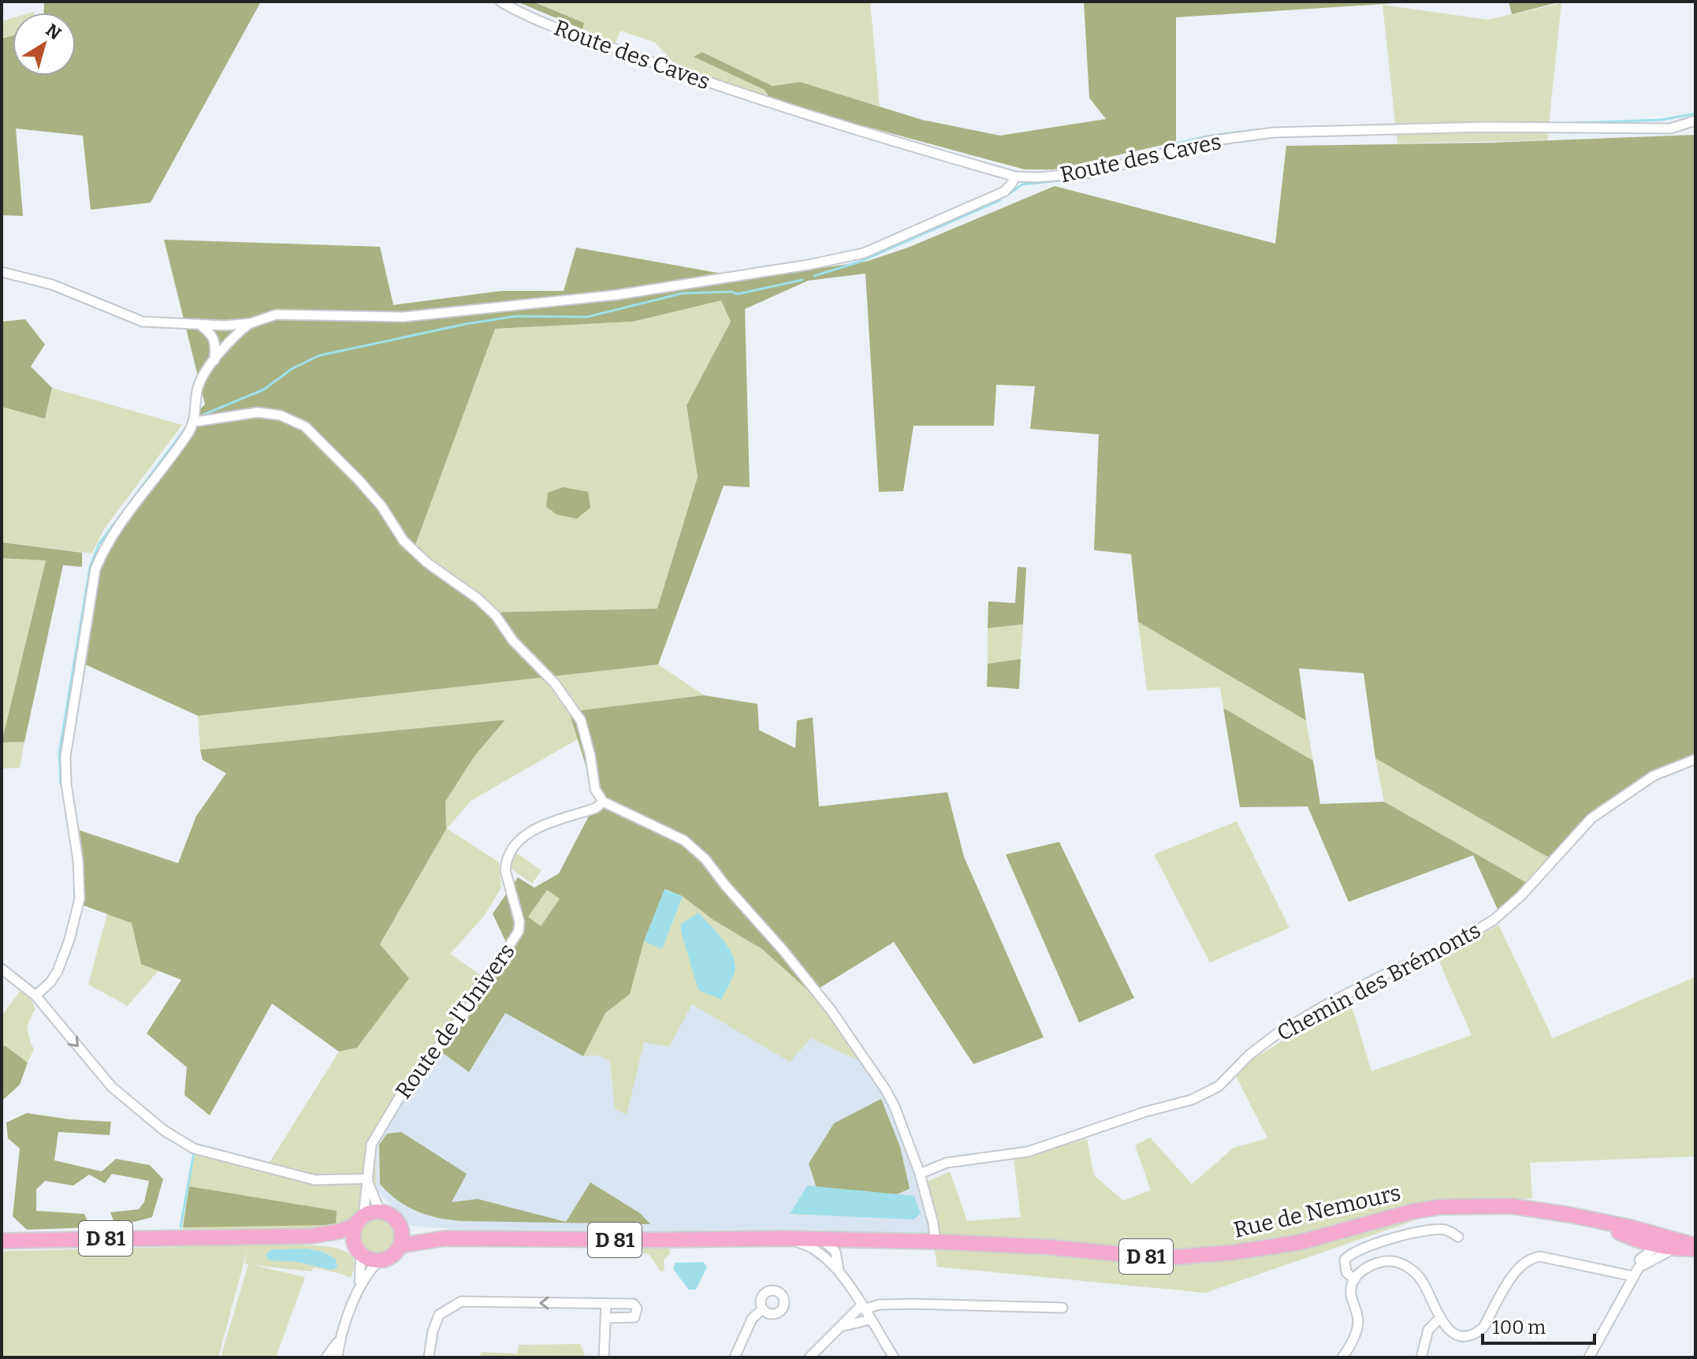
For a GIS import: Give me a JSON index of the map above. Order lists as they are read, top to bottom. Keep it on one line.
{"streets":{"main road":["Rue de Nemours","D 81"],"street":["Route des Caves","Chemin des Brémonts","Route de l'Univers"]},"crossings":[["Route de l'Univers","D 81"],["Rue de Nemours","D 81"]],"scale_bar":"100 m","north":"top right"}
